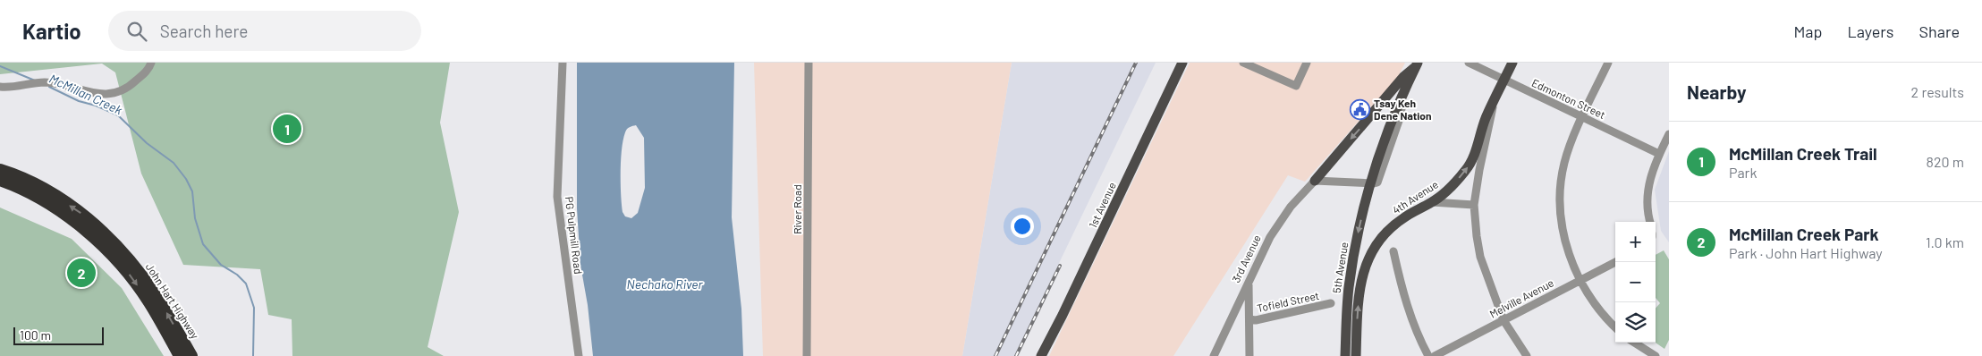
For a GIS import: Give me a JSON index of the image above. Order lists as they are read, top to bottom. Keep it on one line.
{"streets":{"highway":["John Hart Highway"],"main road":["4th Avenue","1st Avenue","5th Avenue"],"street":["Edmonton Street","River Road","PG Pulpmill Road","3rd Avenue","Melville Avenue","Tofield Street"]},"crossings":[["Edmonton Street","4th Avenue"],["4th Avenue","5th Avenue"],["4th Avenue","Melville Avenue"]],"water":["McMillan Creek","Nechako River"],"places":{"public building":["Tsay Keh Dene Nation"]},"scale_bar":"100 m","page":{"header":"Kartio","search":"Search here","nav":["Map","Layers","Share"],"heading":["Nearby","2 results"],"pins":["1","2"],"list":[{"mark":"1","name":"McMillan Creek Trail","note":"Park","value":"820 m"},{"mark":"2","name":"McMillan Creek Park","note":"Park · John Hart Highway","value":"1.0 km"}],"map_buttons":["+","−"],"scale":"100 m"}}
